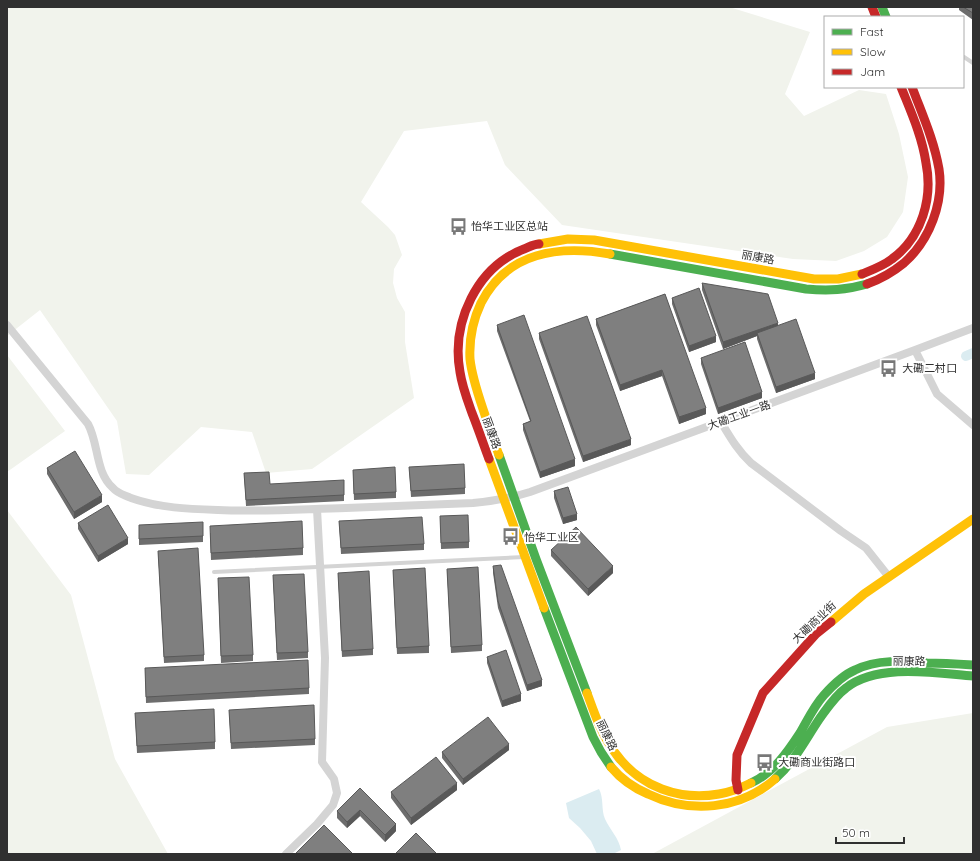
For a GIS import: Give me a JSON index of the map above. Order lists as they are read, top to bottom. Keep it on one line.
{"streets":{"street":["丽康路","大磡工业一路","大磡商业街"]},"crossings":[["丽康路","大磡工业一路"],["丽康路","大磡商业街"]],"places":{"bus stop":["怡华工业区总站","大磡二村口","怡华工业区","大磡商业街路口"]},"legend":["Fast","Slow","Jam"],"scale_bar":"50 m"}
